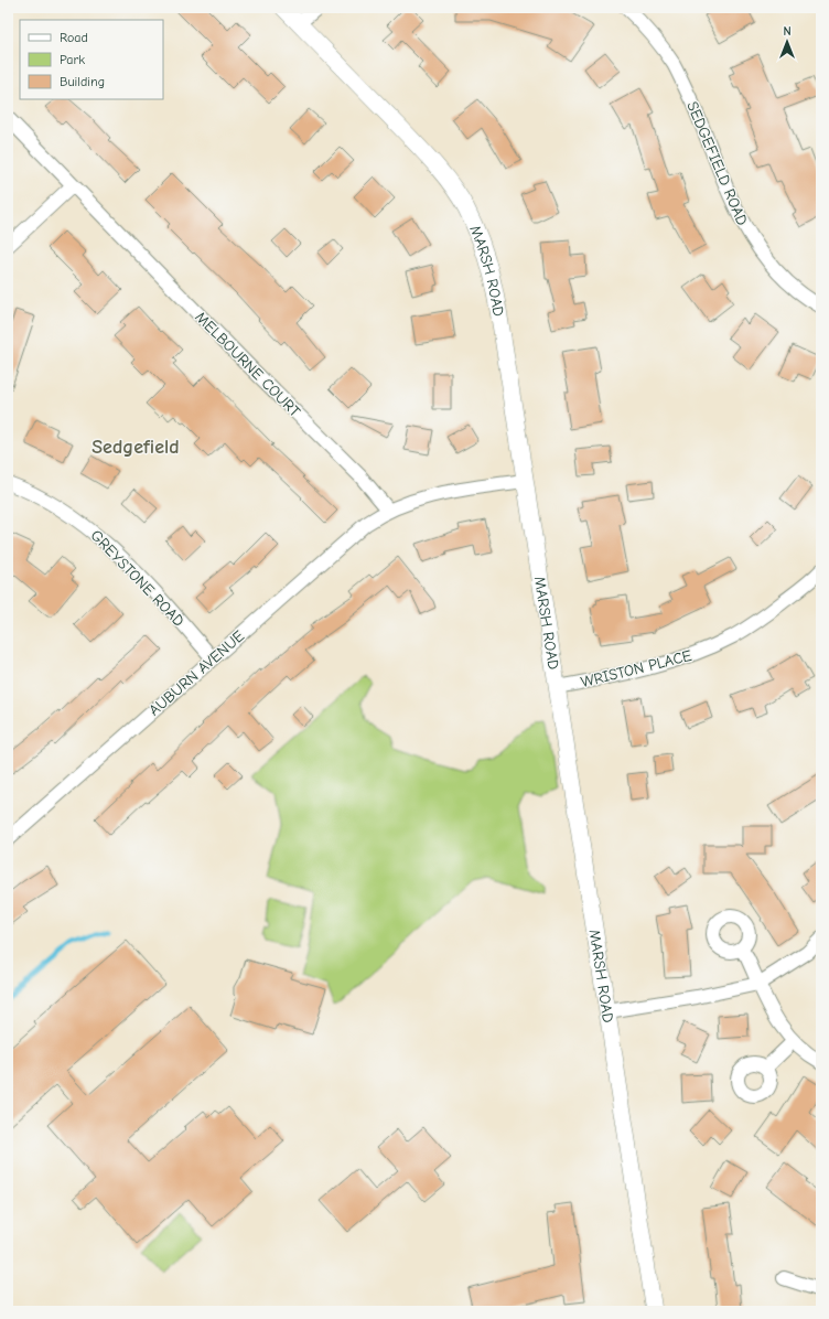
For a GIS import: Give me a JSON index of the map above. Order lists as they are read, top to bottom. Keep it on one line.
{"streets":{"street":["SEDGEFIELD ROAD","MARSH ROAD","MELBOURNE COURT","GREYSTONE ROAD","WRISTON PLACE","AUBURN AVENUE"]},"crossings":[["MARSH ROAD","WRISTON PLACE"],["MELBOURNE COURT","AUBURN AVENUE"],["GREYSTONE ROAD","AUBURN AVENUE"]],"districts":["Sedgefield"],"legend":["Road","Park","Building"],"north":"top"}
